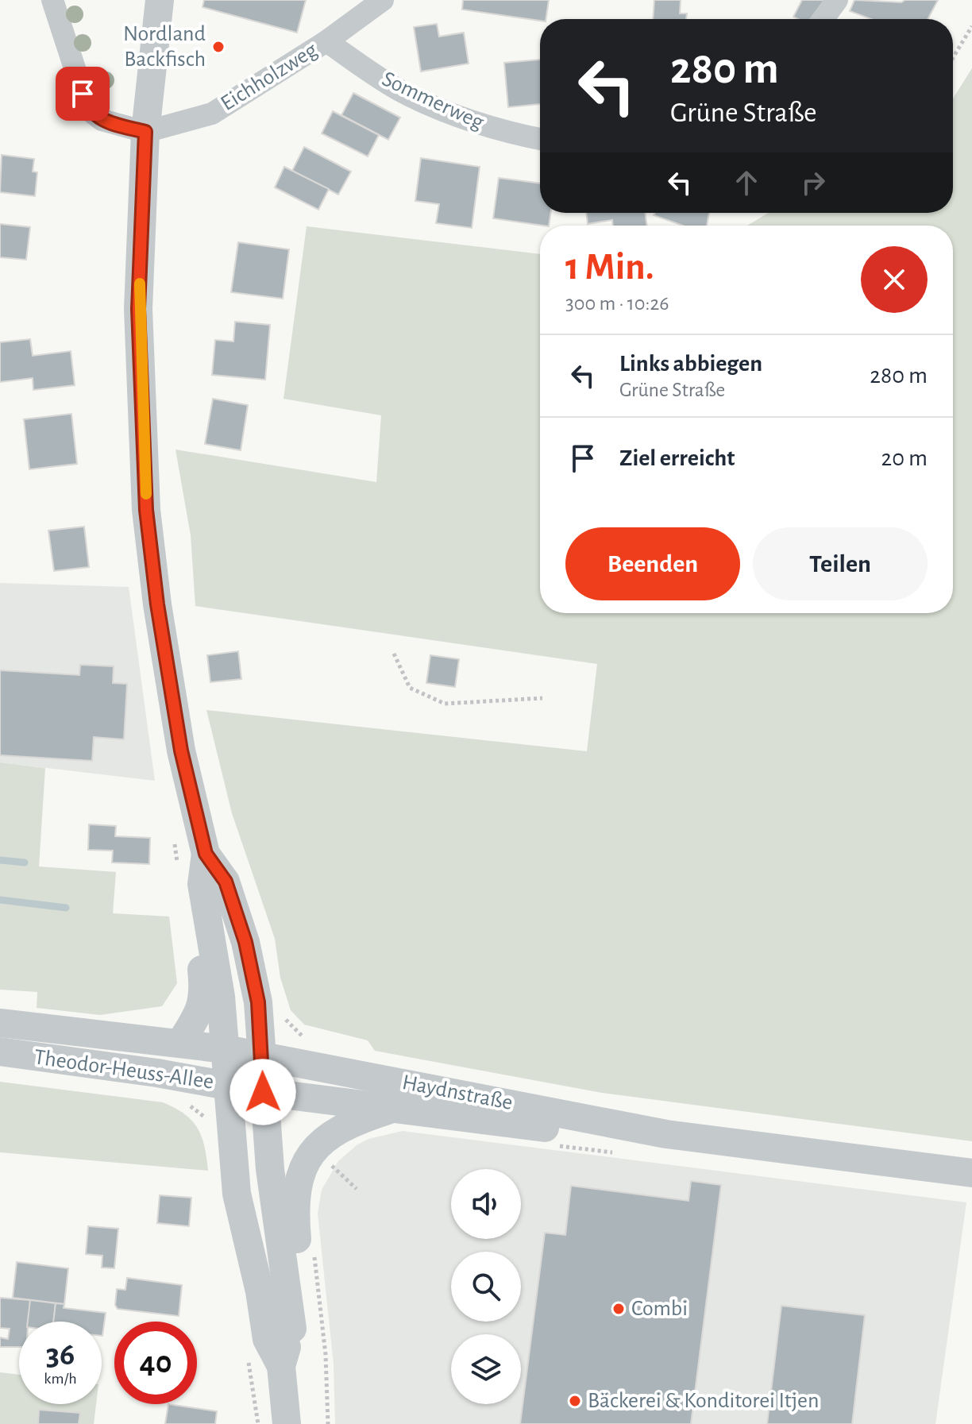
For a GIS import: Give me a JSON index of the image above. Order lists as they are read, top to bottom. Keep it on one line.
{"streets":{"street":["Eichholzweg","Sommerweg","Theodor-Heuss-Allee","Haydnstraße"]},"crossings":[["Eichholzweg","Sommerweg"],["Theodor-Heuss-Allee","Haydnstraße"]],"places":["Nordland Backfisch","Combi","Bäckerei & Konditorei Itjen"],"page":{"turn":["280 m","Grüne Straße"],"heading":["1 Min.","300 m · 10:26"],"list":[{"name":"Links abbiegen","note":"Grüne Straße","value":"280 m"},{"name":"Ziel erreicht","value":"20 m"}],"buttons":["Beenden","Teilen"],"speed":"36 km/h","limit":"40"}}
